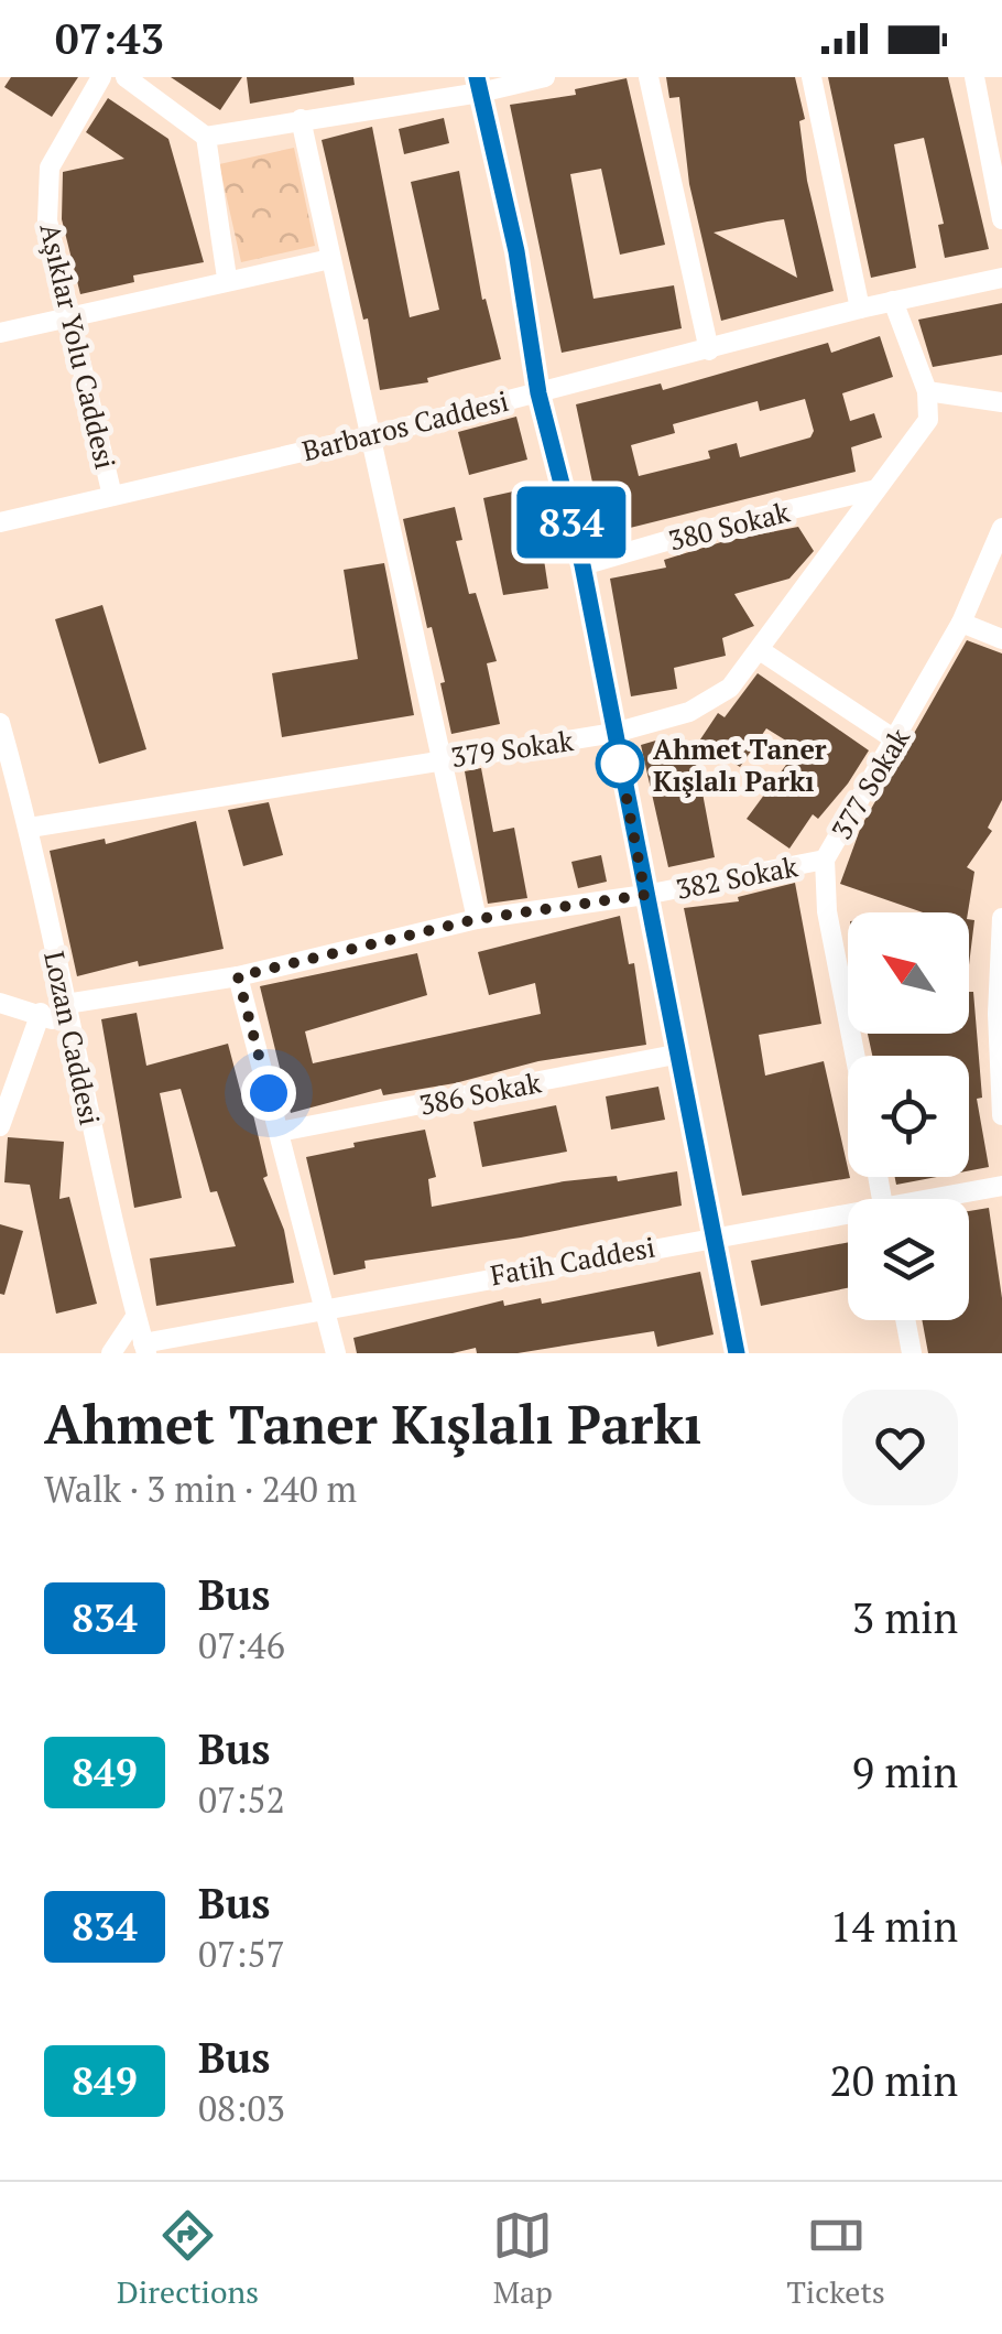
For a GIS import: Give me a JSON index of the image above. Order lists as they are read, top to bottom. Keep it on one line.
{"streets":{"street":["Aşıklar Yolu Caddesi","Barbaros Caddesi","380 Sokak","379 Sokak","377 Sokak","382 Sokak","Lozan Caddesi","386 Sokak","Fatih Caddesi"]},"crossings":[["Aşıklar Yolu Caddesi","Barbaros Caddesi"],["380 Sokak","379 Sokak"],["379 Sokak","Lozan Caddesi"],["377 Sokak","382 Sokak"],["382 Sokak","Lozan Caddesi"],["Lozan Caddesi","Fatih Caddesi"]],"places":["Ahmet Taner Kışlalı Parkı"],"lines":["bus line 834"],"north":"top left","page":{"status":"07:43","on_map":"834","heading":["Ahmet Taner Kışlalı Parkı","Walk · 3 min · 240 m"],"list":[{"mark":"834","name":"Bus","note":"07:46","value":"3 min"},{"mark":"849","name":"Bus","note":"07:52","value":"9 min"},{"mark":"834","name":"Bus","note":"07:57","value":"14 min"},{"mark":"849","name":"Bus","note":"08:03","value":"20 min"}],"tabs":["Directions","Map","Tickets"]}}
